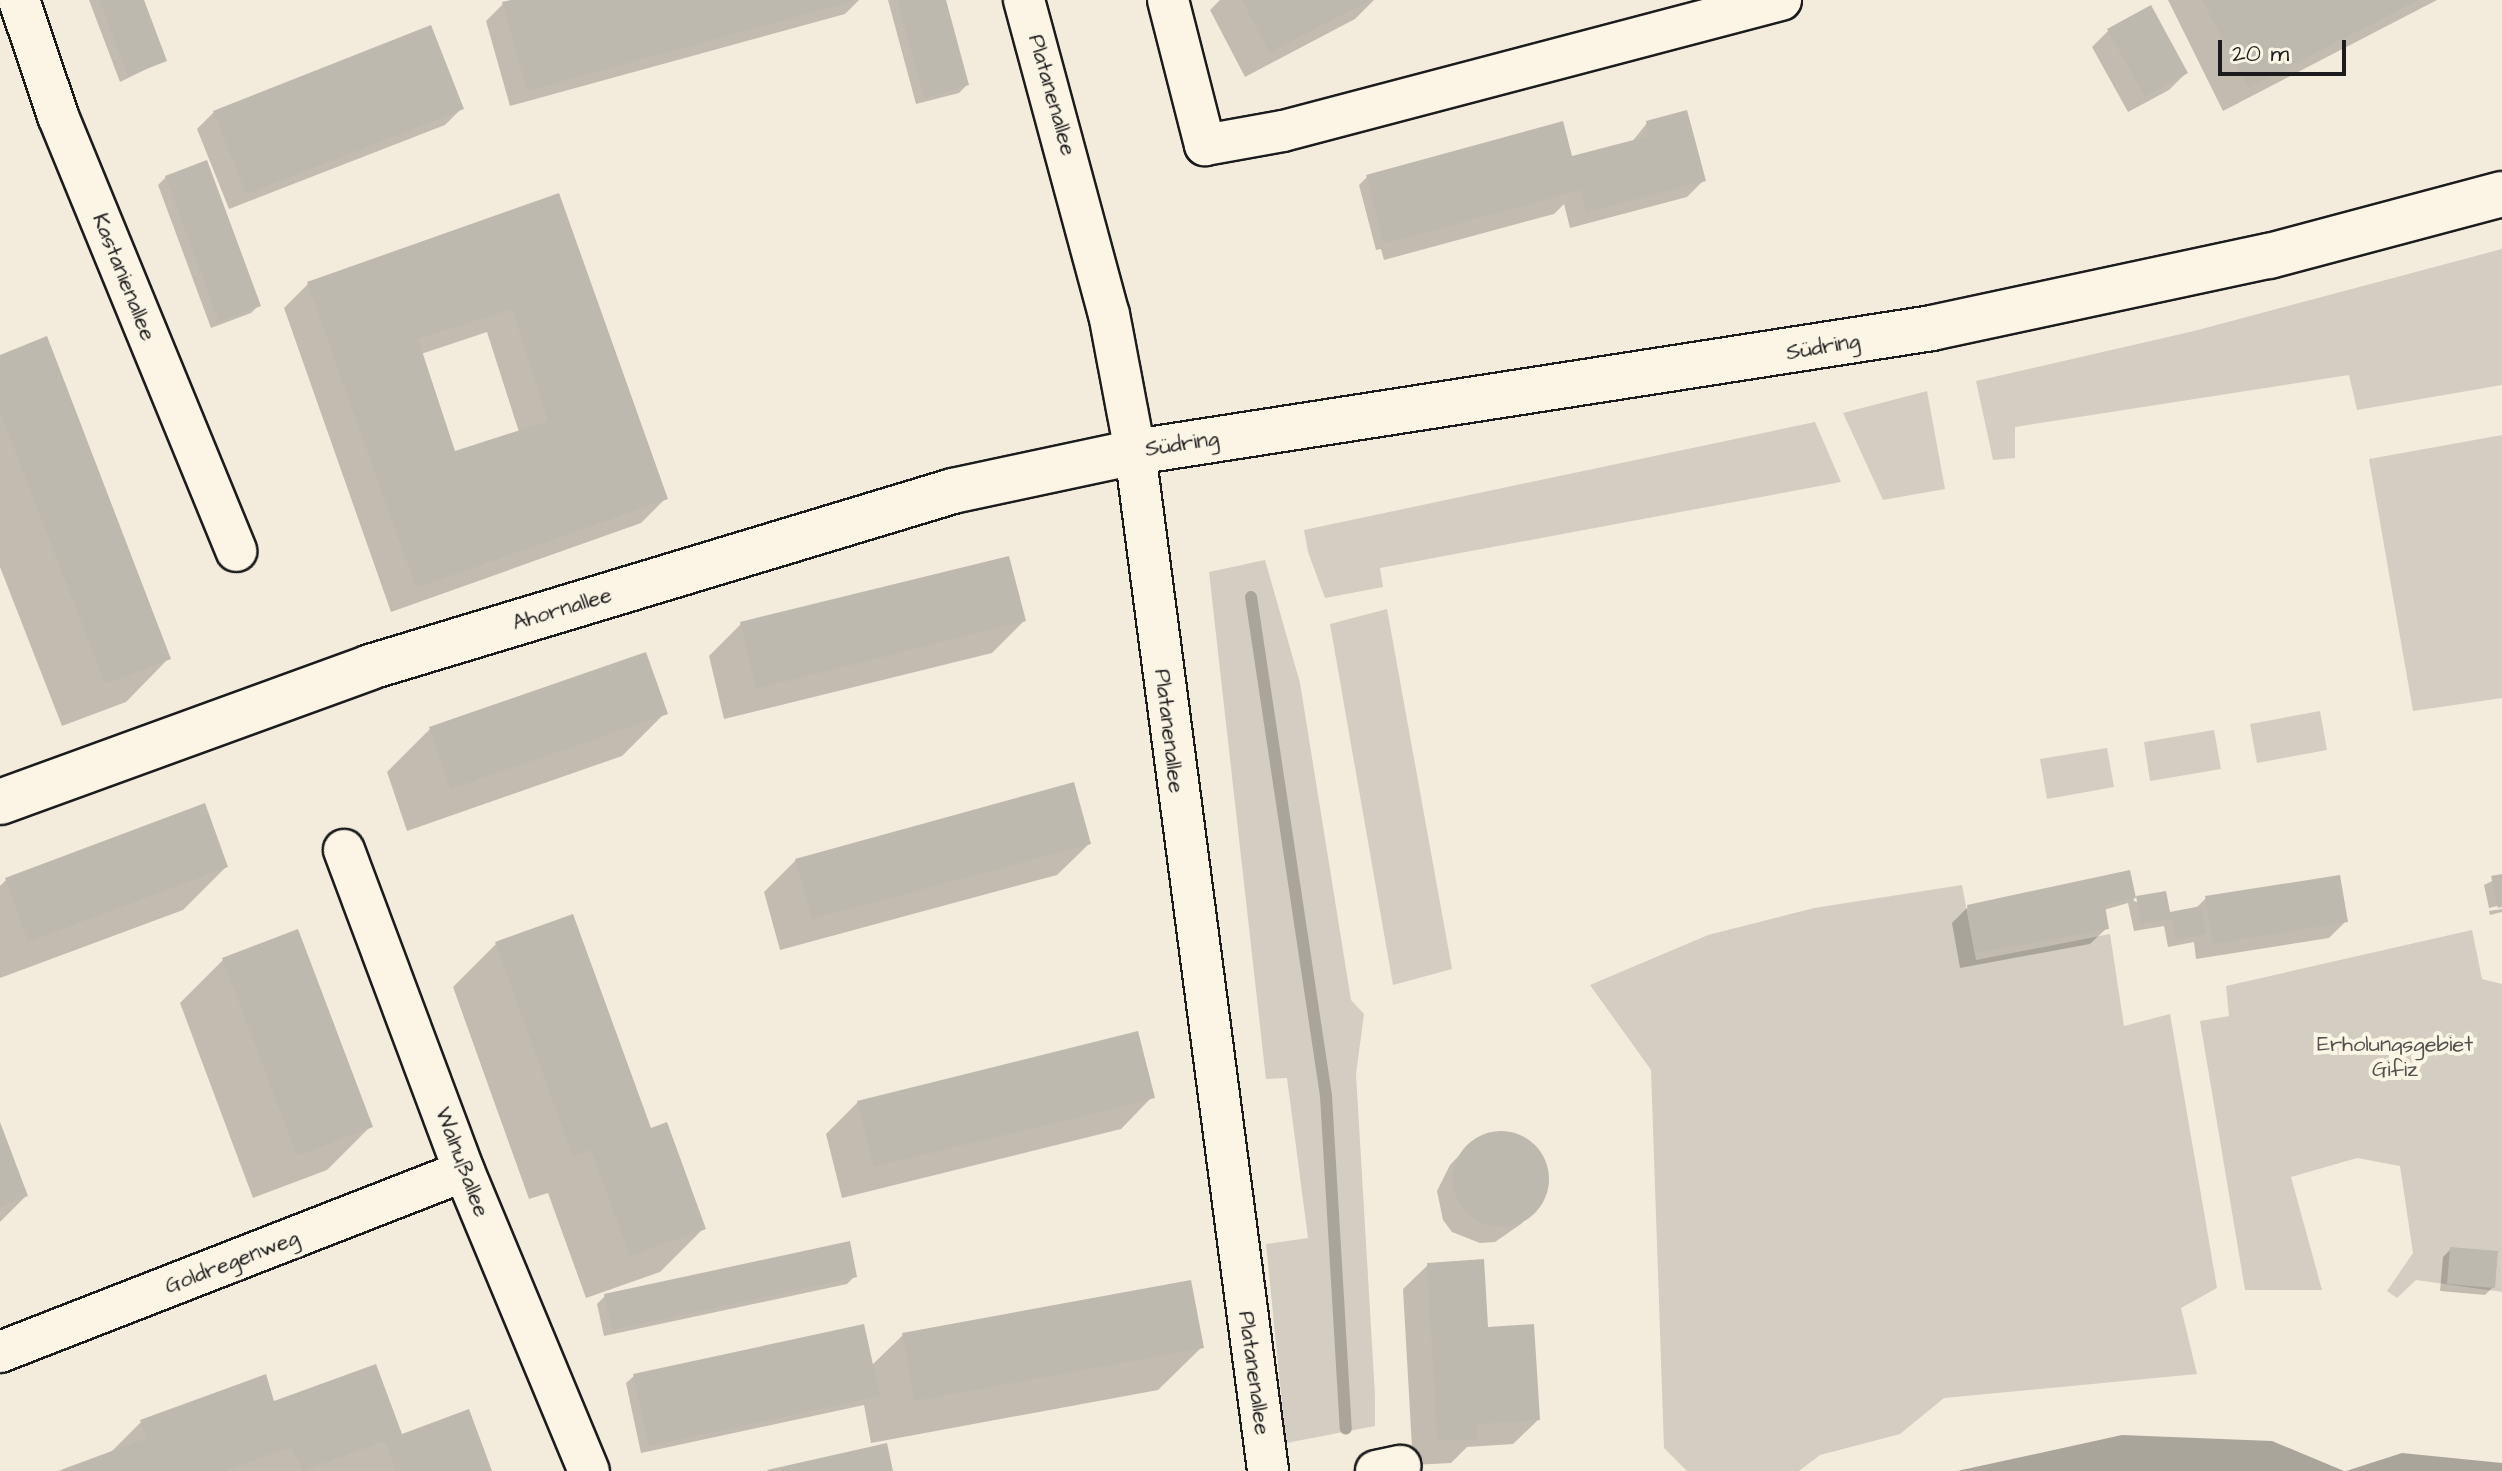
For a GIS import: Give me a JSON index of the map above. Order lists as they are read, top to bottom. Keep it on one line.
{"streets":{"street":["Platanenallee","Kastanienallee","Südring","Ahornallee","Walnußallee","Goldregenweg"]},"crossings":[["Platanenallee","Südring"],["Platanenallee","Ahornallee"],["Südring","Ahornallee"],["Walnußallee","Goldregenweg"]],"parks":["Erholungsgebiet Gifiz"],"scale_bar":"20 m"}
